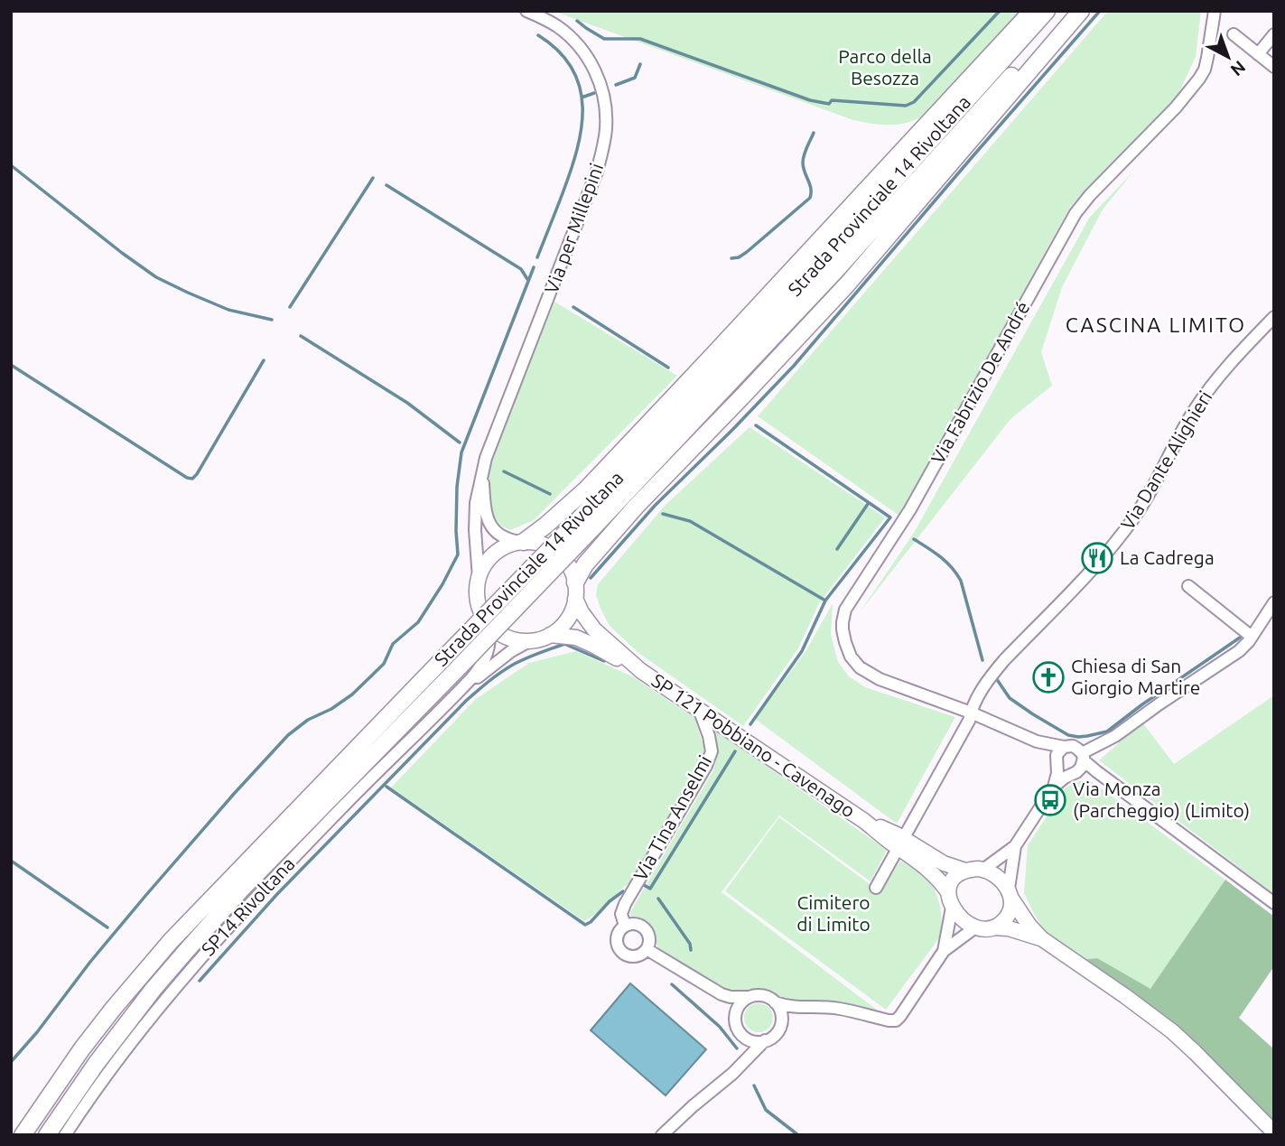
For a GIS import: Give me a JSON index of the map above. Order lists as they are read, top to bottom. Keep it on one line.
{"streets":{"highway":["Strada Provinciale 14 Rivoltana"],"main road":["SP 121 Pobbiano - Cavenago","SP14 Rivoltana"],"street":["Via per Millepini","Via Fabrizio De André","Via Dante Alighieri","Via Tina Anselmi"]},"crossings":[["Via per Millepini","SP 121 Pobbiano - Cavenago"],["Via per Millepini","SP14 Rivoltana"],["Via Fabrizio De André","Via Dante Alighieri"],["Via Dante Alighieri","SP 121 Pobbiano - Cavenago"],["SP 121 Pobbiano - Cavenago","Via Tina Anselmi"],["SP 121 Pobbiano - Cavenago","SP14 Rivoltana"]],"districts":["CASCINA LIMITO"],"parks":["Parco della Besozza","Cimitero di Limito"],"places":{"restaurant":["La Cadrega"],"church":["Chiesa di San Giorgio Martire"],"bus stop":["Via Monza (Parcheggio) (Limito)"]},"north":"bottom right"}
